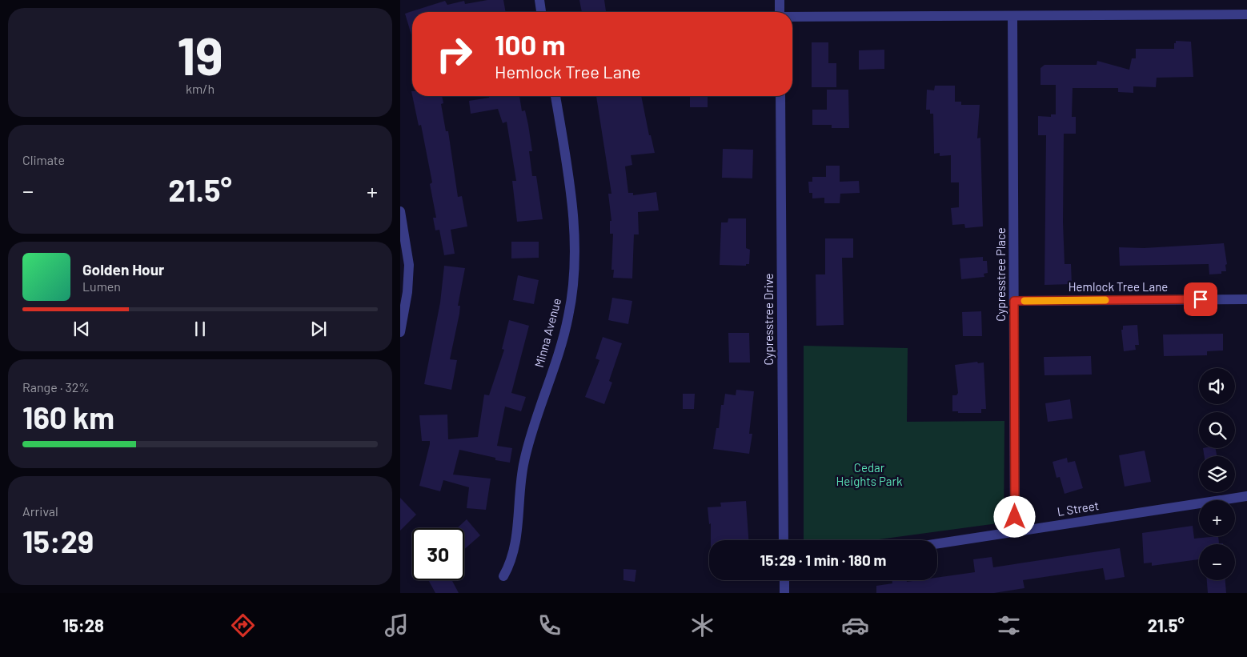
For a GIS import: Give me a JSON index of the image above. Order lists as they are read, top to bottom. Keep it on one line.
{"streets":{"street":["Cypresstree Place","Hemlock Tree Lane","Cypresstree Drive","Minna Avenue","L Street"]},"crossings":[["Cypresstree Place","Hemlock Tree Lane"],["Cypresstree Place","L Street"]],"parks":["Cedar Heights Park"],"page":{"tile":[["19","km/h"],"Climate",["Range · 32%","160 km"],["Arrival","15:29"]],"turn":["100 m","Hemlock Tree Lane"],"heat":["−","21.5°","+"],"song":["Golden Hour","Lumen"],"map_buttons":["+","−"],"limit":"30","trip":"15:29 · 1 min · 180 m","tabs":["15:28","21.5°"]}}
